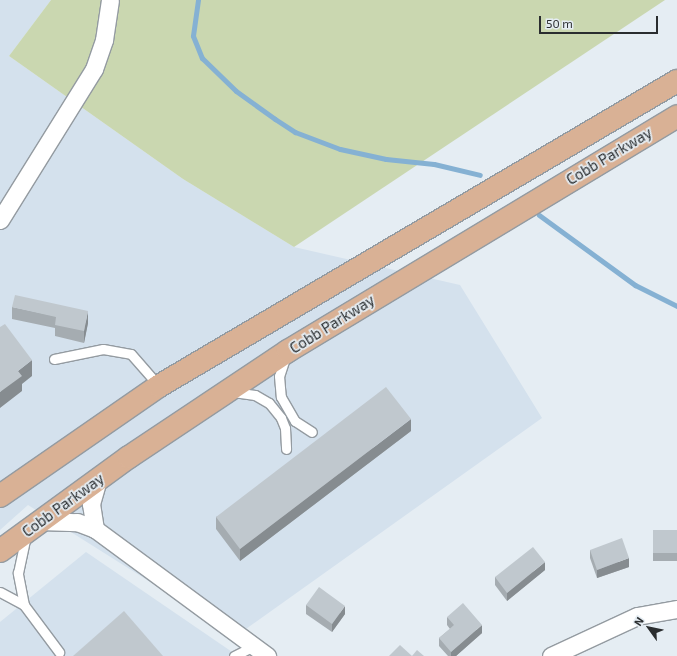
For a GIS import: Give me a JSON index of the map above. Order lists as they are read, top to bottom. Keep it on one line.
{"streets":{"main road":["Cobb Parkway"]},"scale_bar":"50 m","north":"top left"}
